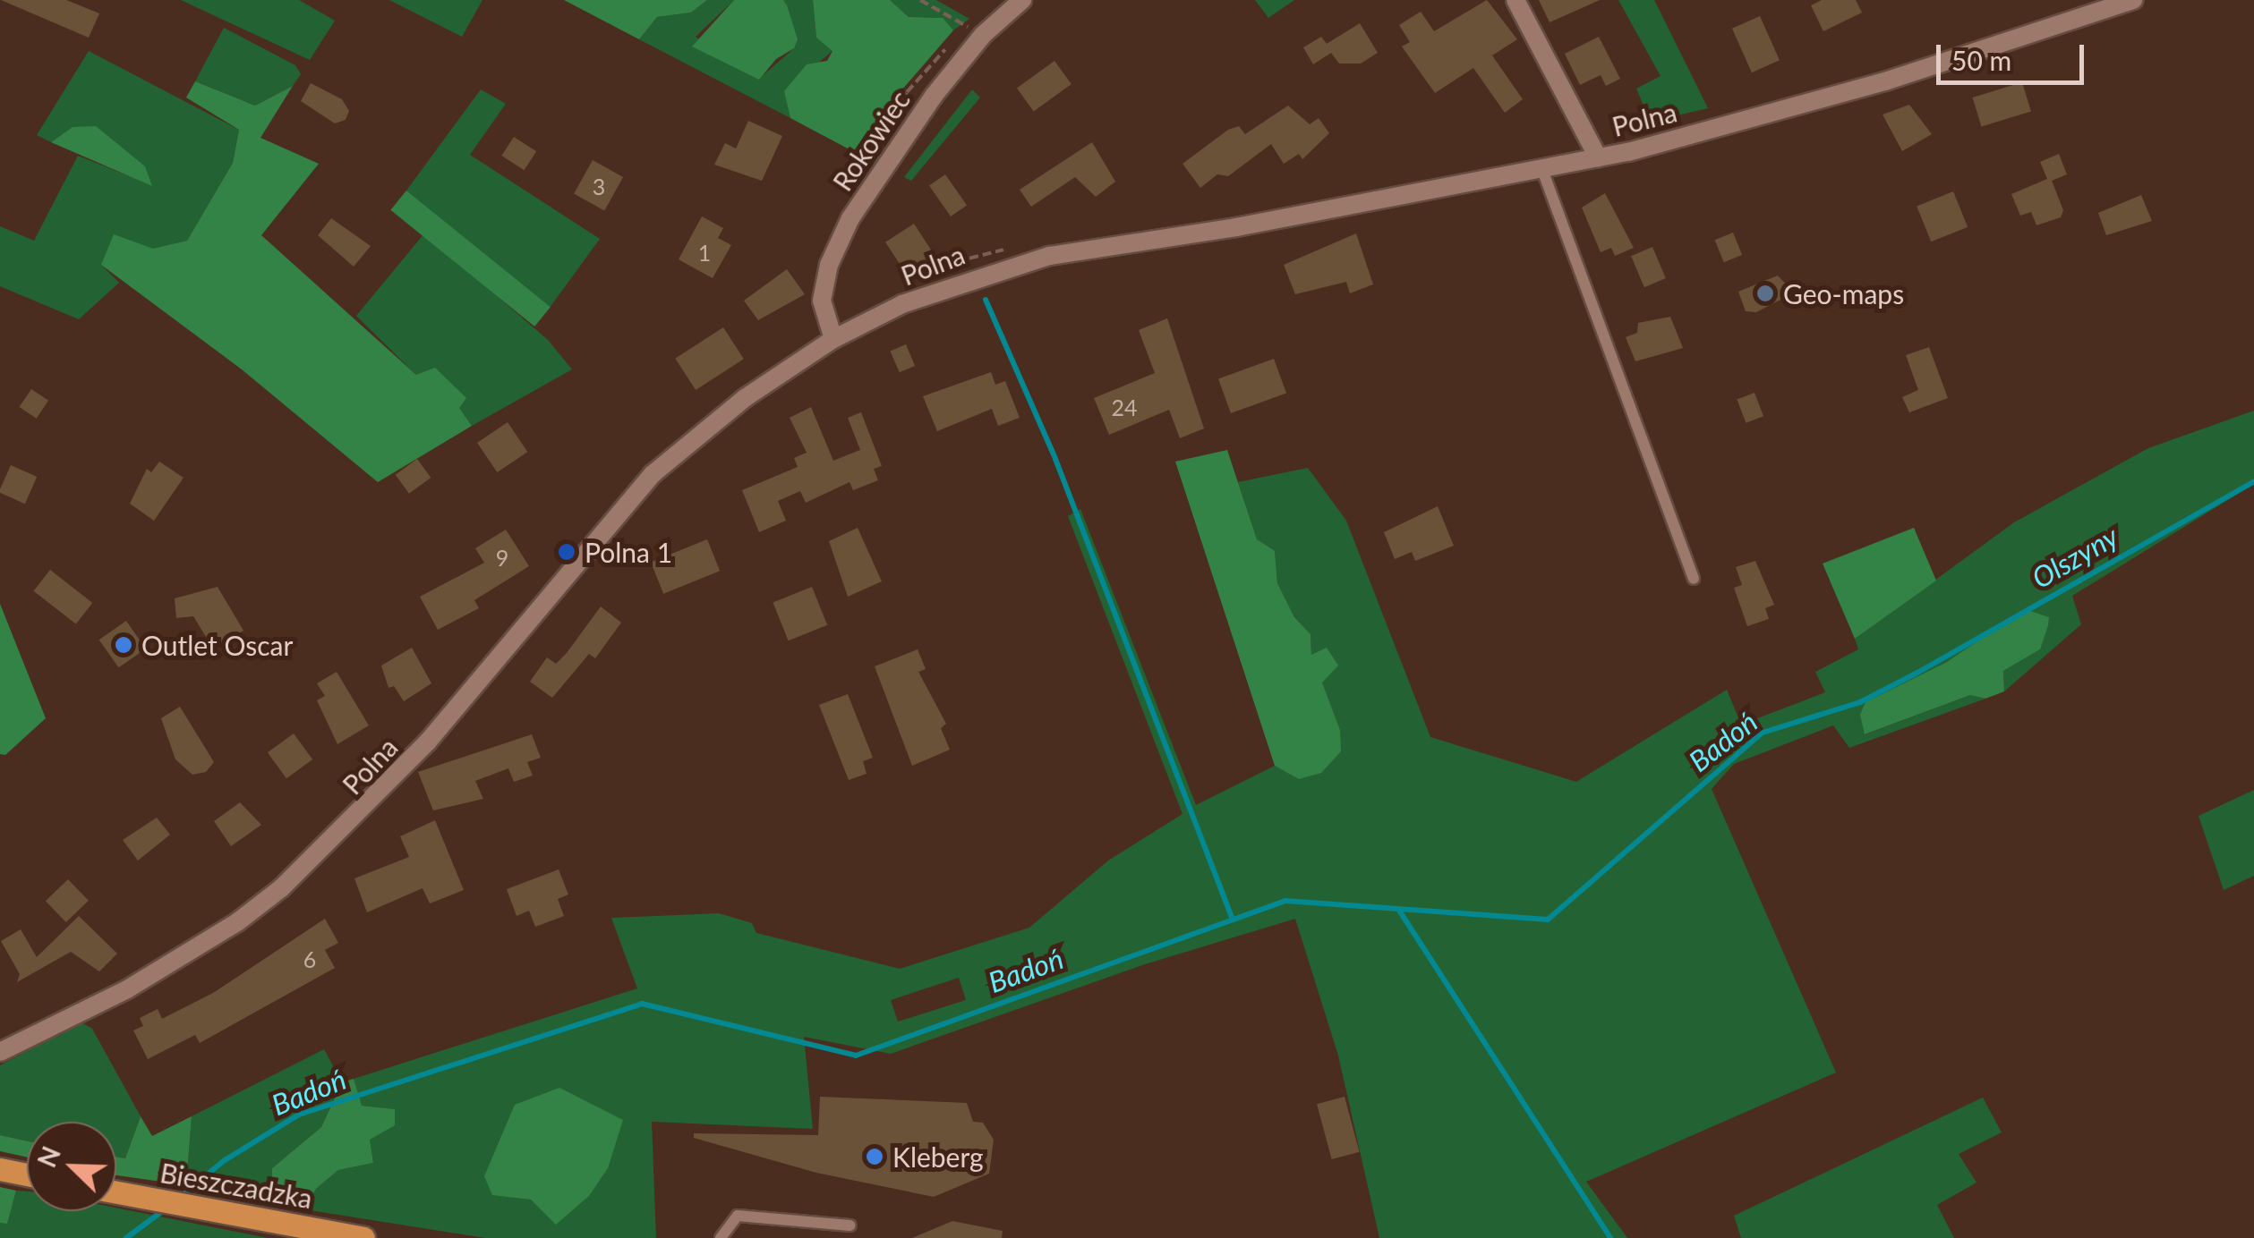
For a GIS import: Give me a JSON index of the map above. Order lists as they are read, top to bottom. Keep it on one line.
{"streets":{"main road":["Bieszczadzka"],"street":["Polna","Rokowiec"]},"crossings":[["Polna","Rokowiec"]],"water":["Olszyny","Badoń"],"places":["Geo-maps","Polna 1","Outlet Oscar","Kleberg"],"house_numbers":["3","1","24","9","6"],"scale_bar":"50 m","north":"top left"}
